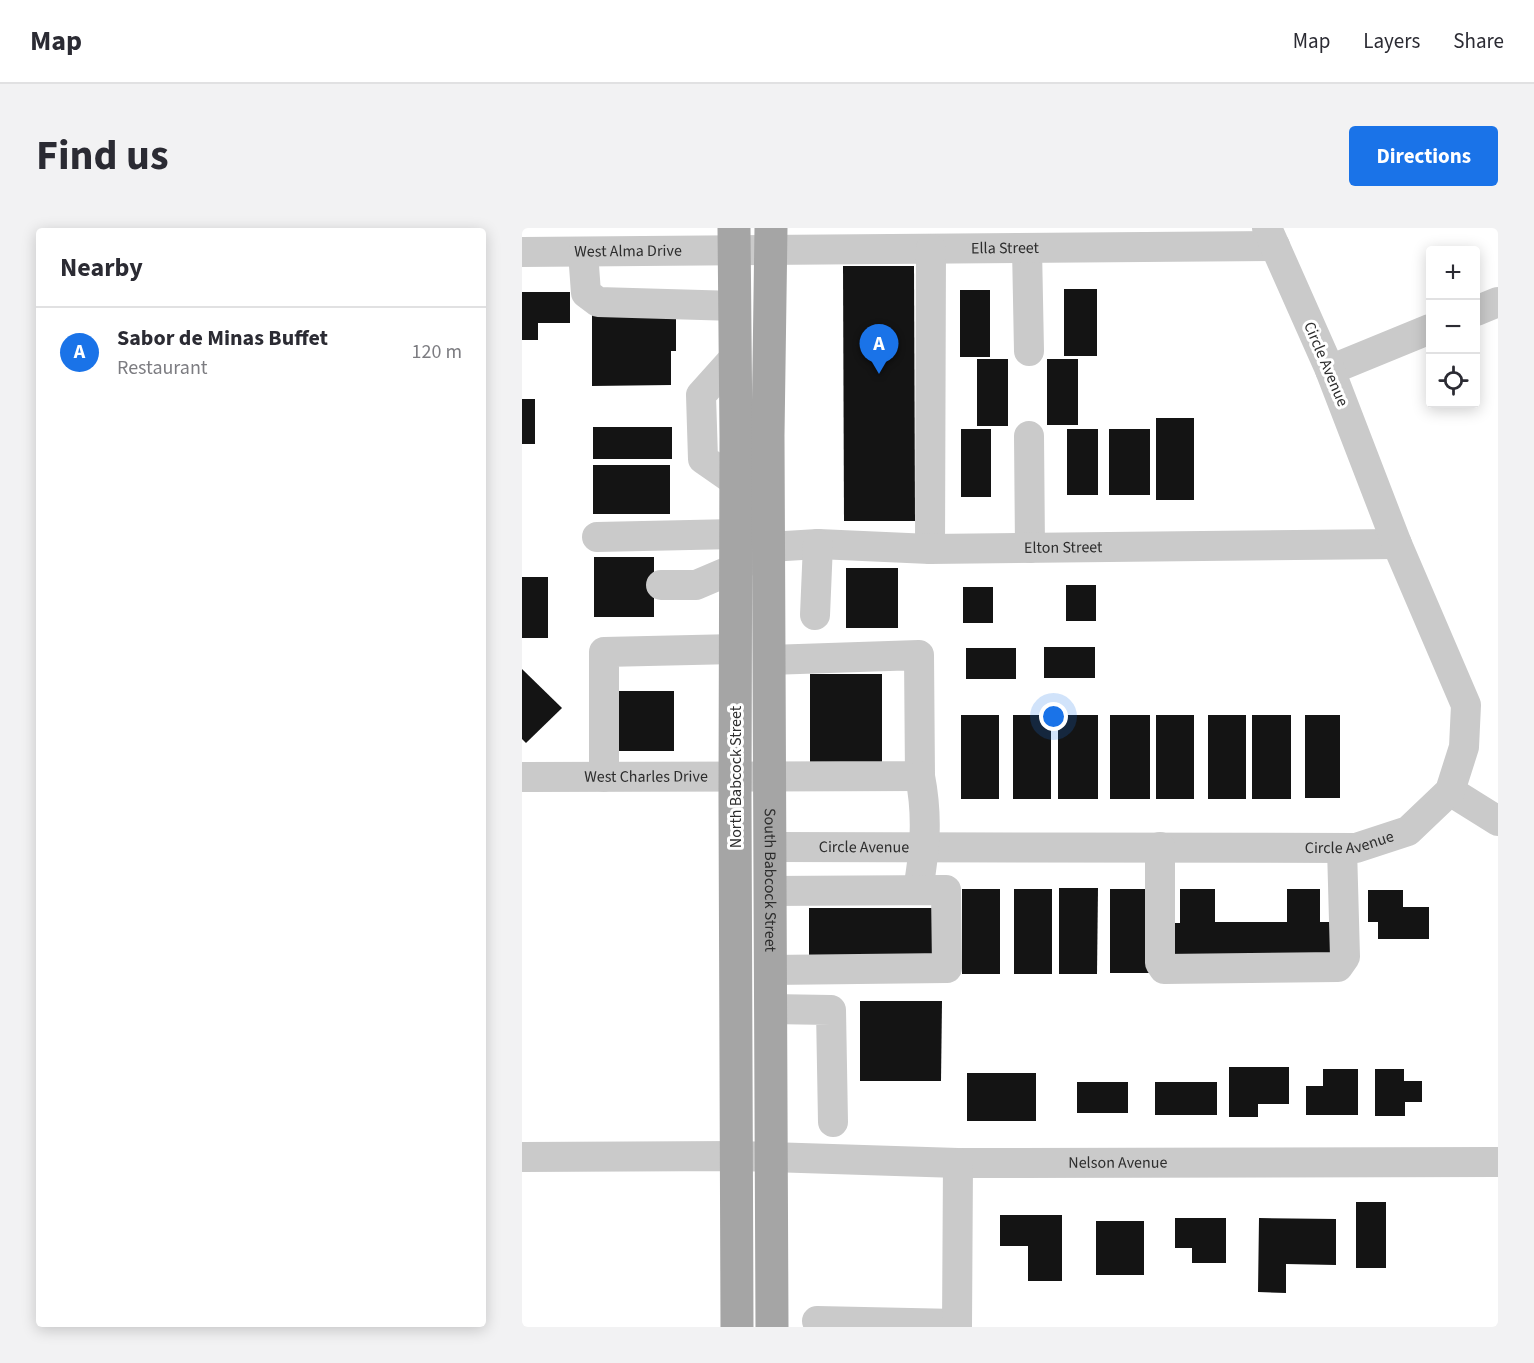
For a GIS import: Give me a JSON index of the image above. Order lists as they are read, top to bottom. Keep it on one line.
{"streets":{"main road":["North Babcock Street","South Babcock Street"],"street":["Ella Street","West Alma Drive","Circle Avenue","Elton Street","West Charles Drive","Nelson Avenue"]},"crossings":[["Ella Street","West Alma Drive"],["Ella Street","Circle Avenue"],["Ella Street","North Babcock Street"],["Ella Street","South Babcock Street"],["West Alma Drive","North Babcock Street"],["Circle Avenue","Elton Street"],["Circle Avenue","South Babcock Street"],["Elton Street","North Babcock Street"],["Elton Street","South Babcock Street"],["West Charles Drive","North Babcock Street"],["West Charles Drive","South Babcock Street"],["North Babcock Street","Nelson Avenue"],["South Babcock Street","Nelson Avenue"]],"page":{"header":"Map","nav":["Map","Layers","Share"],"title":"Find us","buttons":"Directions","heading":"Nearby","map_buttons":["+","−"],"list":[{"mark":"A","name":"Sabor de Minas Buffet","note":"Restaurant","value":"120 m"}],"pins":"A"}}
